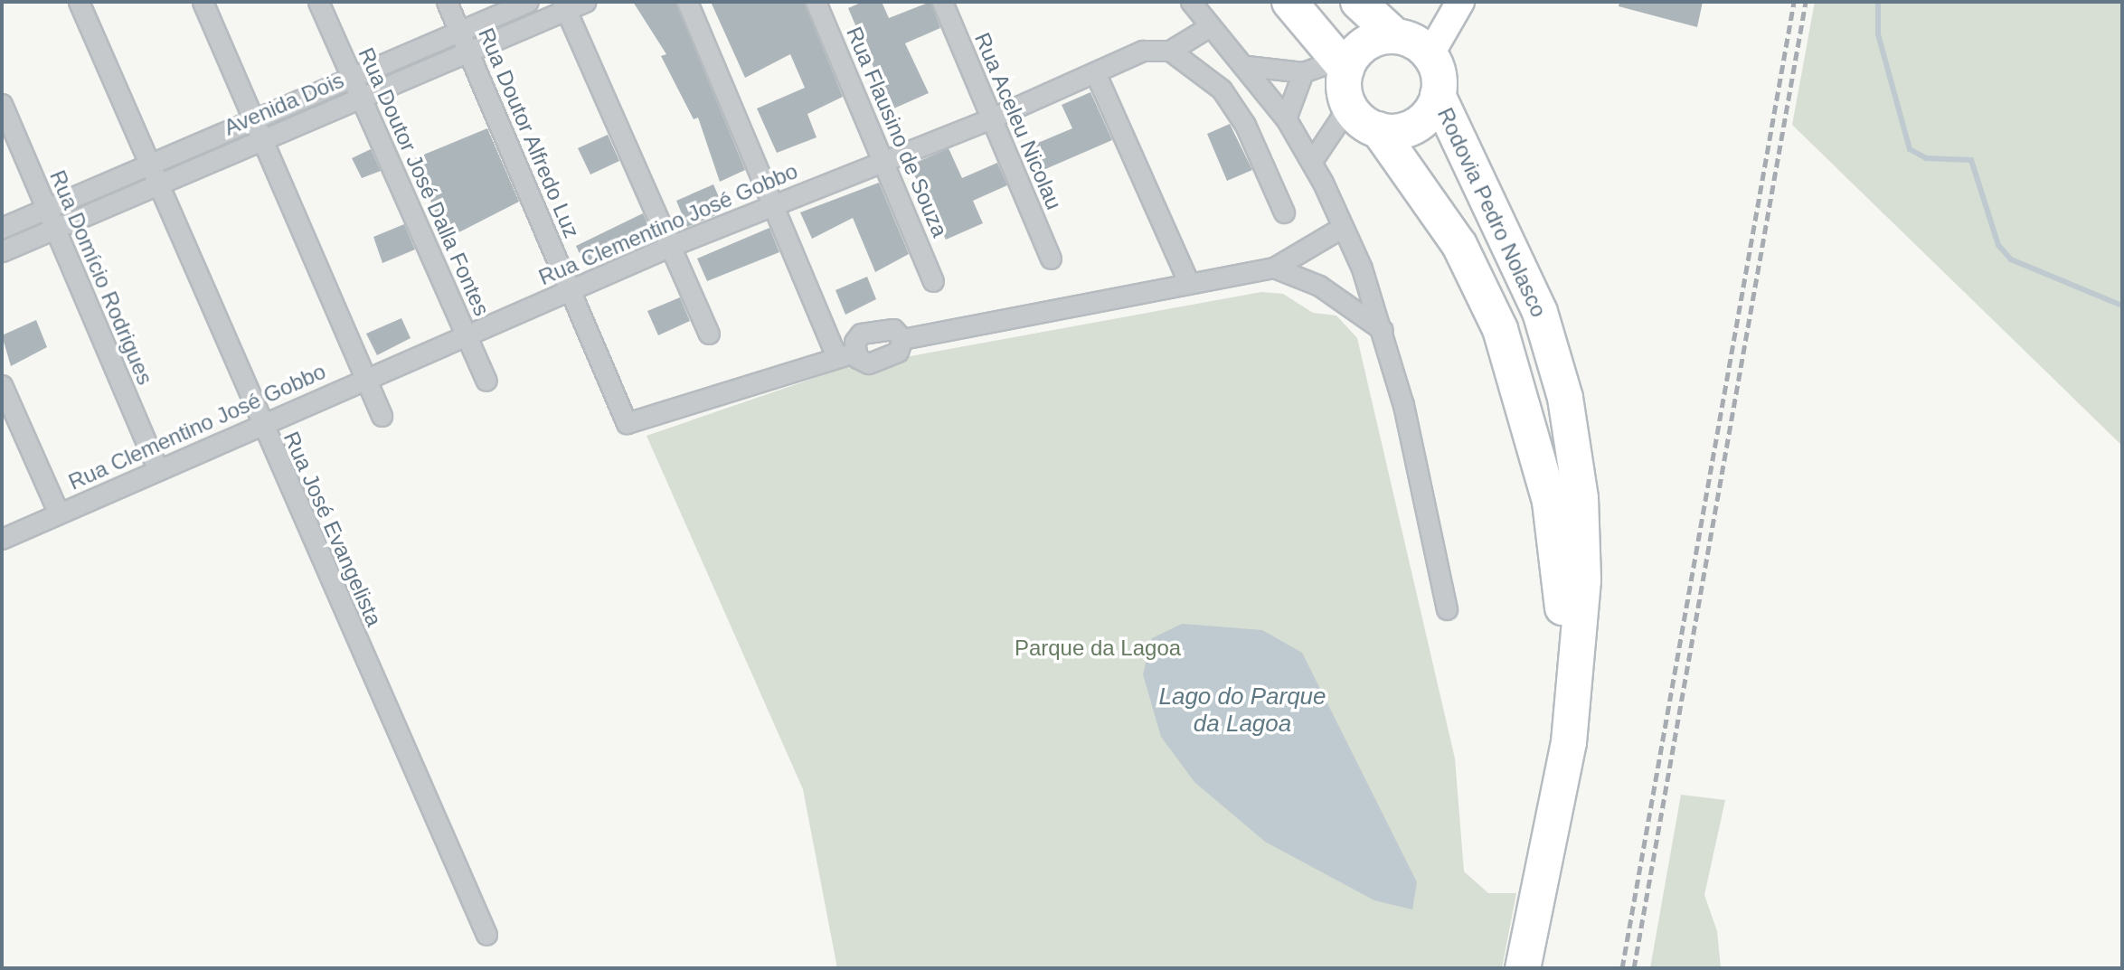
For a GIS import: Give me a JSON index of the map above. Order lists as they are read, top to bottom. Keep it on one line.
{"streets":{"highway":["Rodovia Pedro Nolasco"],"street":["Avenida Dois","Rua Aceleu Nicolau","Rua Flausino de Souza","Rua Doutor Alfredo Luz","Rua Doutor José Dalla Fontes","Rua Clementino José Gobbo","Rua Domício Rodrigues","Rua José Evangelista"]},"crossings":[["Avenida Dois","Rua Doutor Alfredo Luz"],["Avenida Dois","Rua Doutor José Dalla Fontes"],["Avenida Dois","Rua Domício Rodrigues"],["Avenida Dois","Rua José Evangelista"],["Rua Aceleu Nicolau","Rua Clementino José Gobbo"],["Rua Flausino de Souza","Rua Clementino José Gobbo"],["Rua Doutor Alfredo Luz","Rua Clementino José Gobbo"],["Rua Doutor José Dalla Fontes","Rua Clementino José Gobbo"],["Rua Clementino José Gobbo","Rua Domício Rodrigues"],["Rua Clementino José Gobbo","Rua José Evangelista"]],"water":["Lago do Parque da Lagoa"],"parks":["Parque da Lagoa"]}
